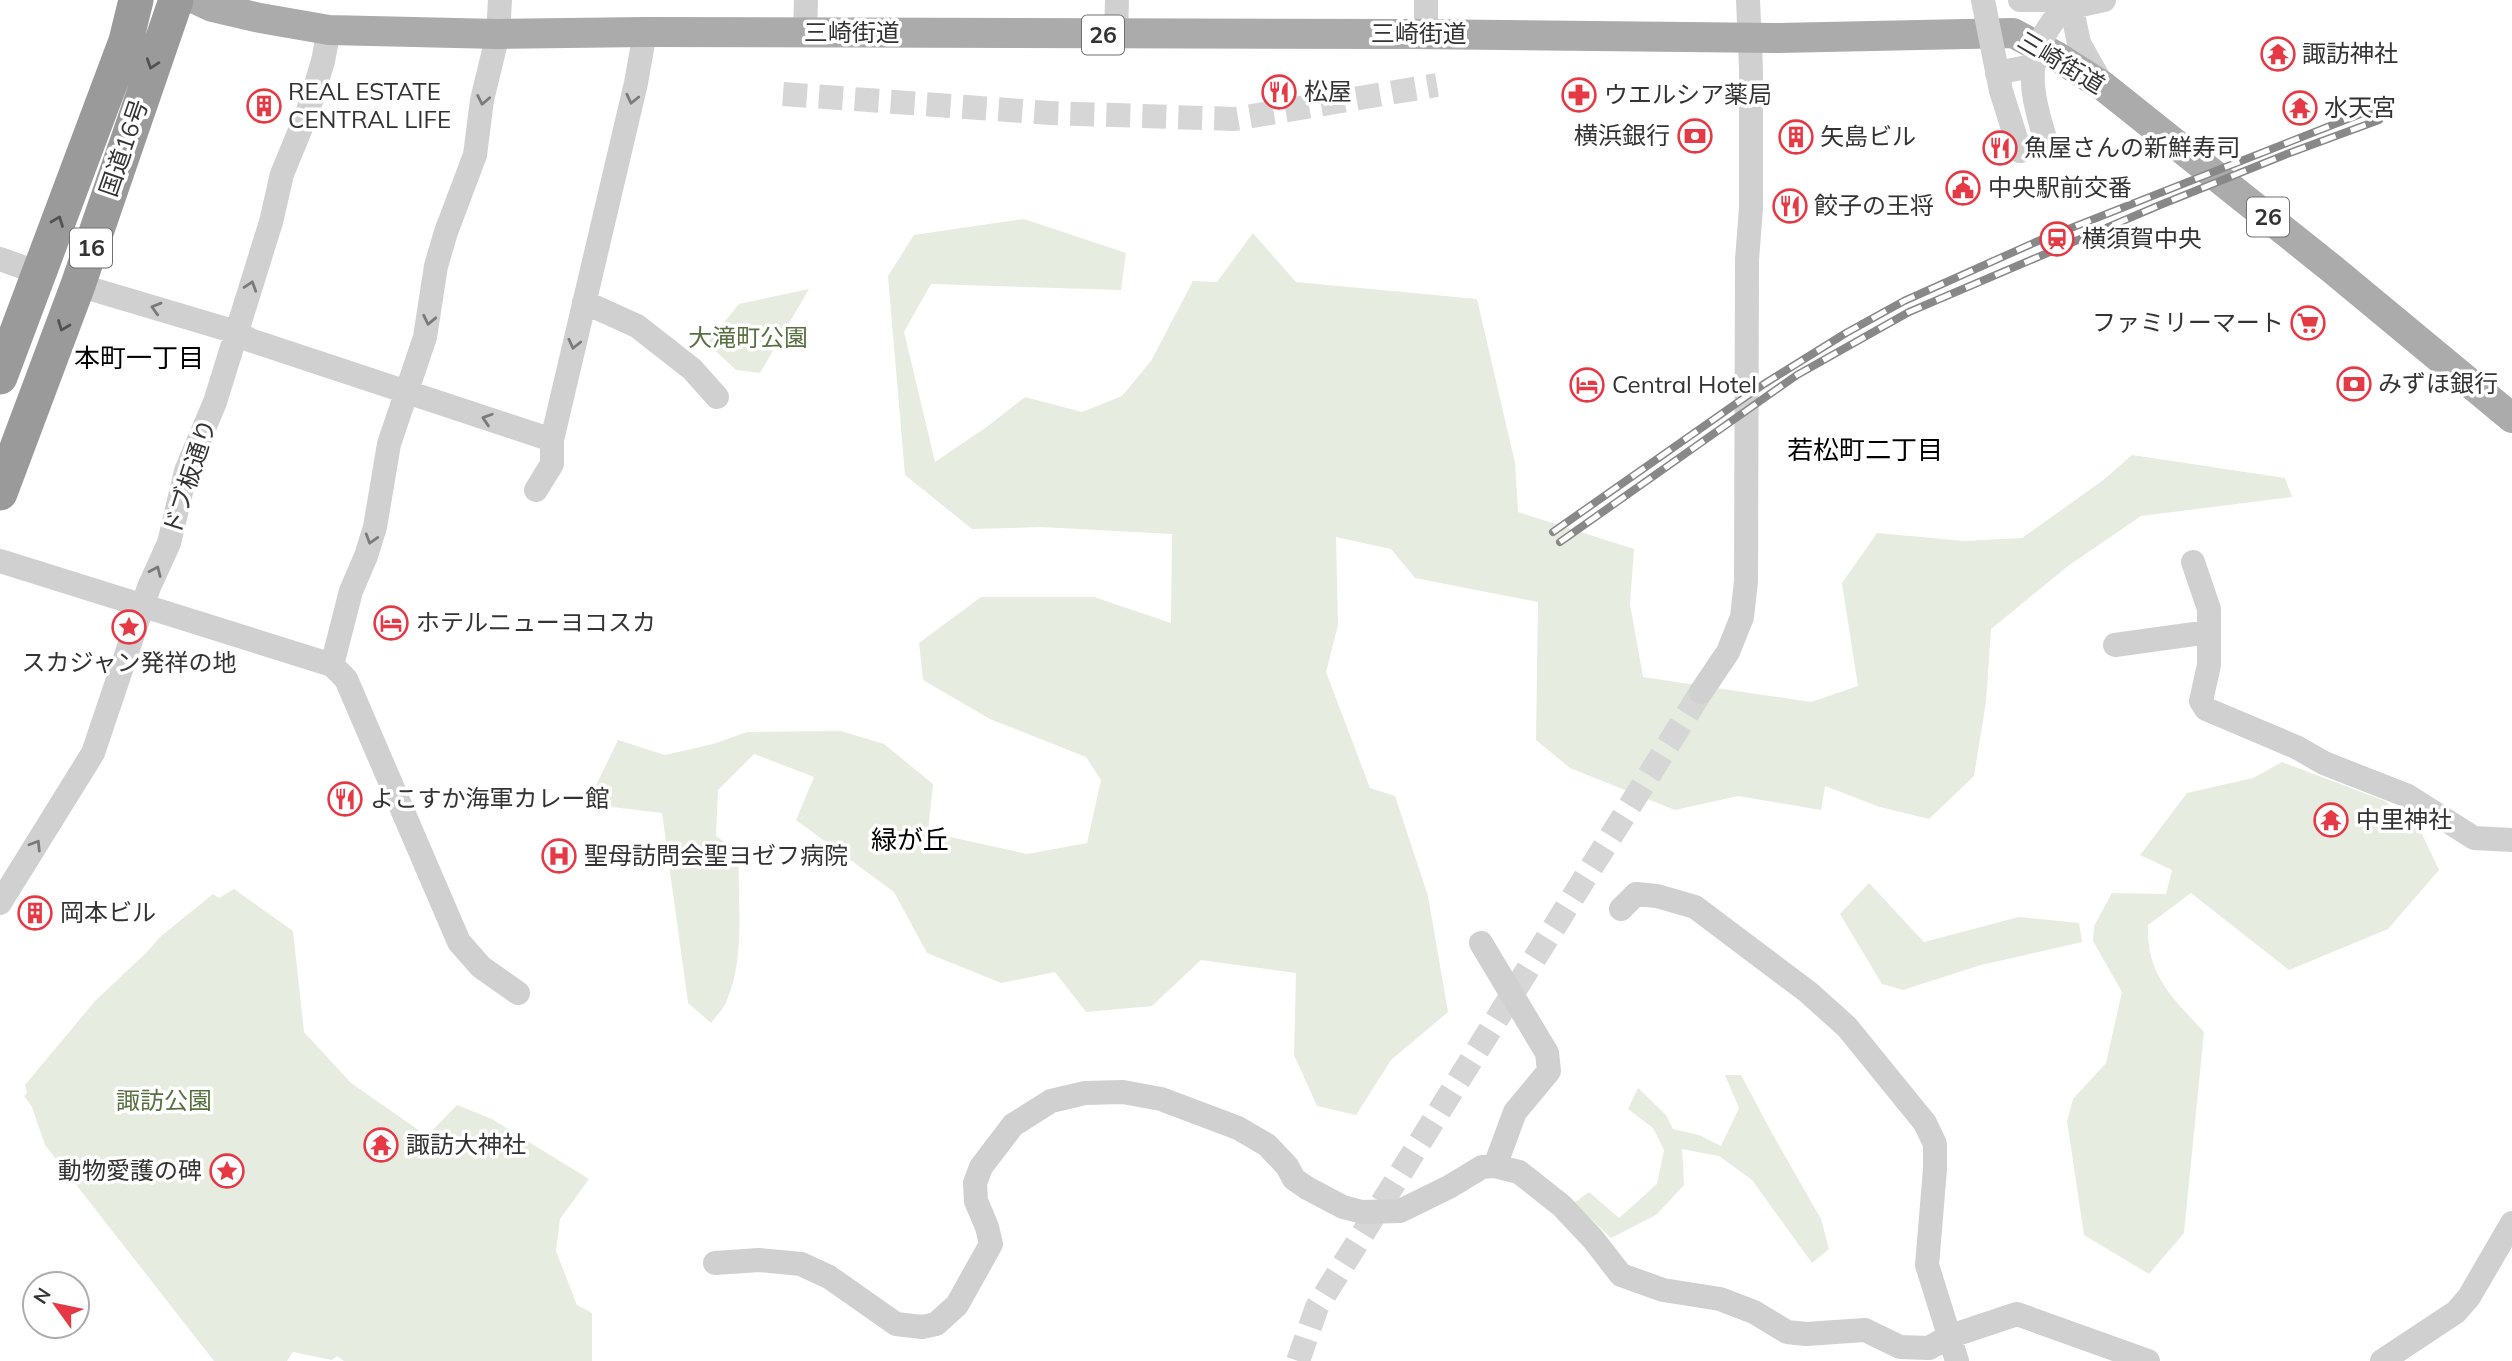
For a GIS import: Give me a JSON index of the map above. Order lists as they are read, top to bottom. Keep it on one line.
{"streets":{"highway":["国道16号","16"],"main road":["三崎街道","26"],"street":["ドブ板通り"]},"crossings":[["三崎街道","ドブ板通り"]],"districts":["本町一丁目","若松町二丁目","緑が丘"],"parks":["大滝町公園","諏訪公園"],"places":{"temple":["諏訪神社","水天宮","中里神社","諏訪大神社"],"restaurant":["松屋","魚屋さんの新鮮寿司","餃子の王将","よこすか海軍カレー館"],"pharmacy":["ウエルシア薬局"],"building":["REAL ESTATE CENTRAL LIFE","矢島ビル","岡本ビル"],"bank":["横浜銀行","みずほ銀行"],"public building":["中央駅前交番"],"station":["横須賀中央"],"supermarket":["ファミリーマート"],"hotel":["Central Hotel","ホテルニューヨコスカ"],"place":["スカジャン発祥の地","動物愛護の碑"],"hospital":["聖母訪問会聖ヨゼフ病院"]},"north":"top left"}
